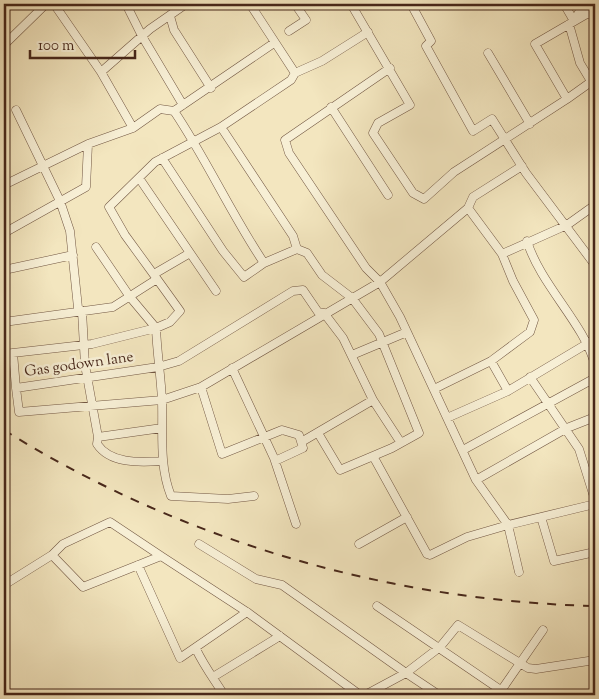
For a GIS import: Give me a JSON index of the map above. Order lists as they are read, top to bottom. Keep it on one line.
{"streets":{"street":["Gas godown lane"]},"scale_bar":"100 m"}
